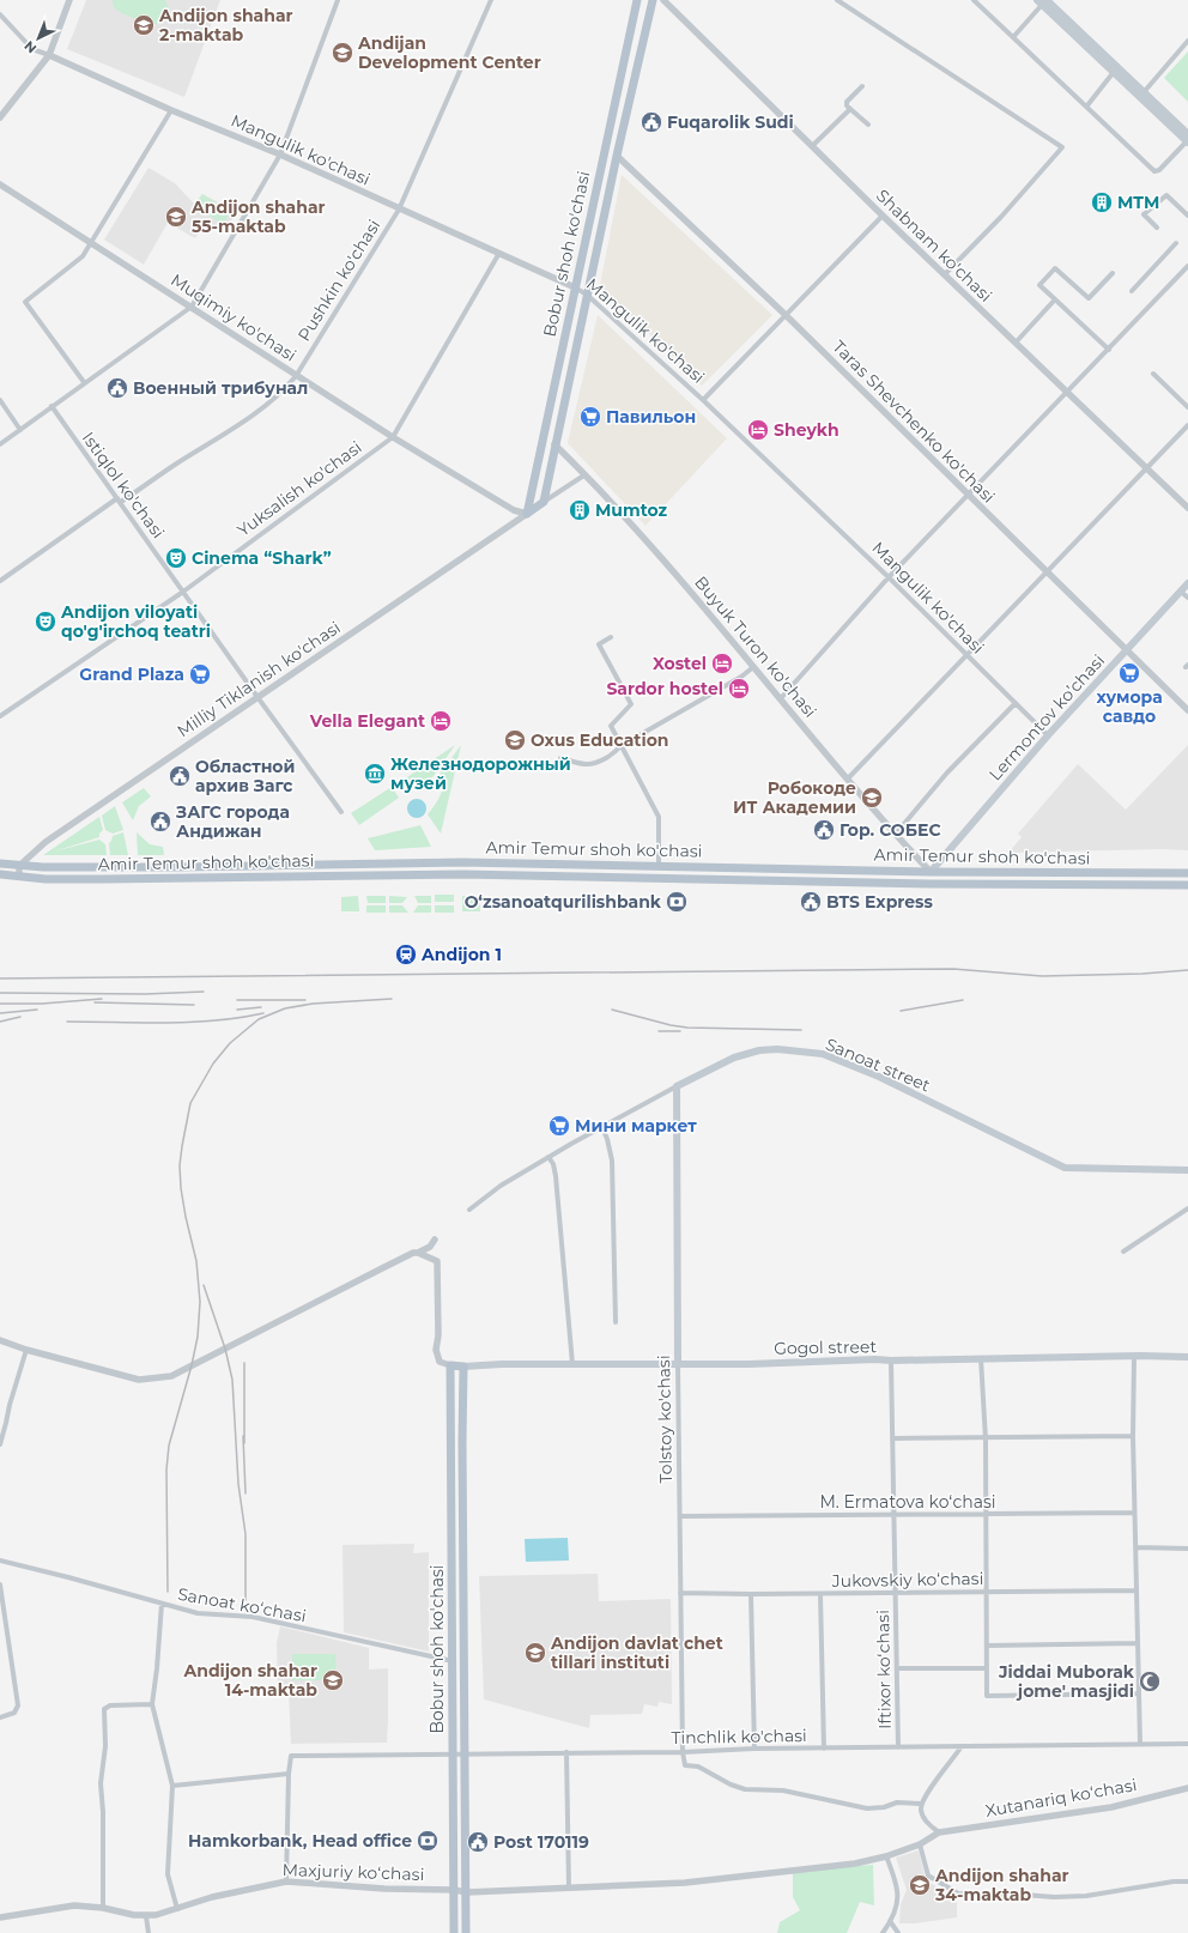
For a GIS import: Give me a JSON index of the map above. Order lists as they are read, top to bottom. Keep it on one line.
{"streets":{"main road":["Bobur shoh ko'chasi","Lermontov ko’chasi","Amir Temur shoh ko'chasi","Sanoat street","Gogol street","Tolstoy ko'chasi"],"street":["Mangulik ko'chasi","Shabnam ko'chasi","Pushkin ko'chasi","Muqimiy ko'chasi","Taras Shevchenko ko'chasi","Istiqlol ko'chasi","Yuksalish ko'chasi","Buyuk Turon ko'chasi","Milliy Tiklanish ko'chasi","M. Ermatova koʻchasi","Jukovskiy koʻchasi","Sanoat koʻchasi","Iftixor koʻchasi","Tinchlik ko'chasi","Xutanariq koʻchasi","Maxjuriy koʻchasi"]},"crossings":[["Mangulik ko'chasi","Bobur shoh ko'chasi"],["Mangulik ko'chasi","Pushkin ko'chasi"],["Mangulik ko'chasi","Yuksalish ko'chasi"],["Mangulik ko'chasi","Lermontov ko’chasi"],["Bobur shoh ko'chasi","Muqimiy ko'chasi"],["Bobur shoh ko'chasi","Taras Shevchenko ko'chasi"],["Bobur shoh ko'chasi","Buyuk Turon ko'chasi"],["Bobur shoh ko'chasi","Milliy Tiklanish ko'chasi"],["Bobur shoh ko'chasi","Gogol street"],["Bobur shoh ko'chasi","Sanoat koʻchasi"],["Bobur shoh ko'chasi","Tinchlik ko'chasi"],["Bobur shoh ko'chasi","Maxjuriy koʻchasi"],["Pushkin ko'chasi","Muqimiy ko'chasi"],["Pushkin ko'chasi","Istiqlol ko'chasi"],["Muqimiy ko'chasi","Yuksalish ko'chasi"],["Muqimiy ko'chasi","Milliy Tiklanish ko'chasi"],["Taras Shevchenko ko'chasi","Lermontov ko’chasi"],["Istiqlol ko'chasi","Yuksalish ko'chasi"],["Istiqlol ko'chasi","Milliy Tiklanish ko'chasi"],["Buyuk Turon ko'chasi","Lermontov ko’chasi"],["Buyuk Turon ko'chasi","Amir Temur shoh ko'chasi"],["Milliy Tiklanish ko'chasi","Amir Temur shoh ko'chasi"],["Lermontov ko’chasi","Amir Temur shoh ko'chasi"],["Sanoat street","Tolstoy ko'chasi"],["Gogol street","Tolstoy ko'chasi"],["Gogol street","Iftixor koʻchasi"],["Tolstoy ko'chasi","M. Ermatova koʻchasi"],["Tolstoy ko'chasi","Jukovskiy koʻchasi"],["Tolstoy ko'chasi","Tinchlik ko'chasi"],["M. Ermatova koʻchasi","Iftixor koʻchasi"],["Jukovskiy koʻchasi","Iftixor koʻchasi"],["Iftixor koʻchasi","Tinchlik ko'chasi"],["Xutanariq koʻchasi","Maxjuriy koʻchasi"]],"places":{"school or university":["Andijon shahar 2-maktab","Andijan Development Center","Andijon shahar 55-maktab","Oxus Education","Робокоде ИТ Академии","Andijon davlat chet tillari instituti","Andijon shahar 14-maktab","Andijon shahar 34-maktab"],"public building":["Fuqarolik Sudi","Военный трибунал","Областной архив Загс","ЗАГС города Андижан","Гор. СОБЕС","BTS Express","Post 170119"],"building":["MTM","Mumtoz"],"supermarket":["Павильон","хумора савдо","Grand Plaza","Мини маркет"],"hotel":["Sheykh","Xostel","Sardor hostel","Vella Elegant"],"theatre":["Cinema “Shark”","Andijon viloyati qo'g'irchoq teatri"],"museum":["Железнодорожный музей"],"bank":["Oʻzsanoatqurilishbank","Hamkorbank, Head office"],"station":["Andijon 1"],"mosque":["Jiddai Muborak jome' masjidi"]},"north":"bottom left"}
